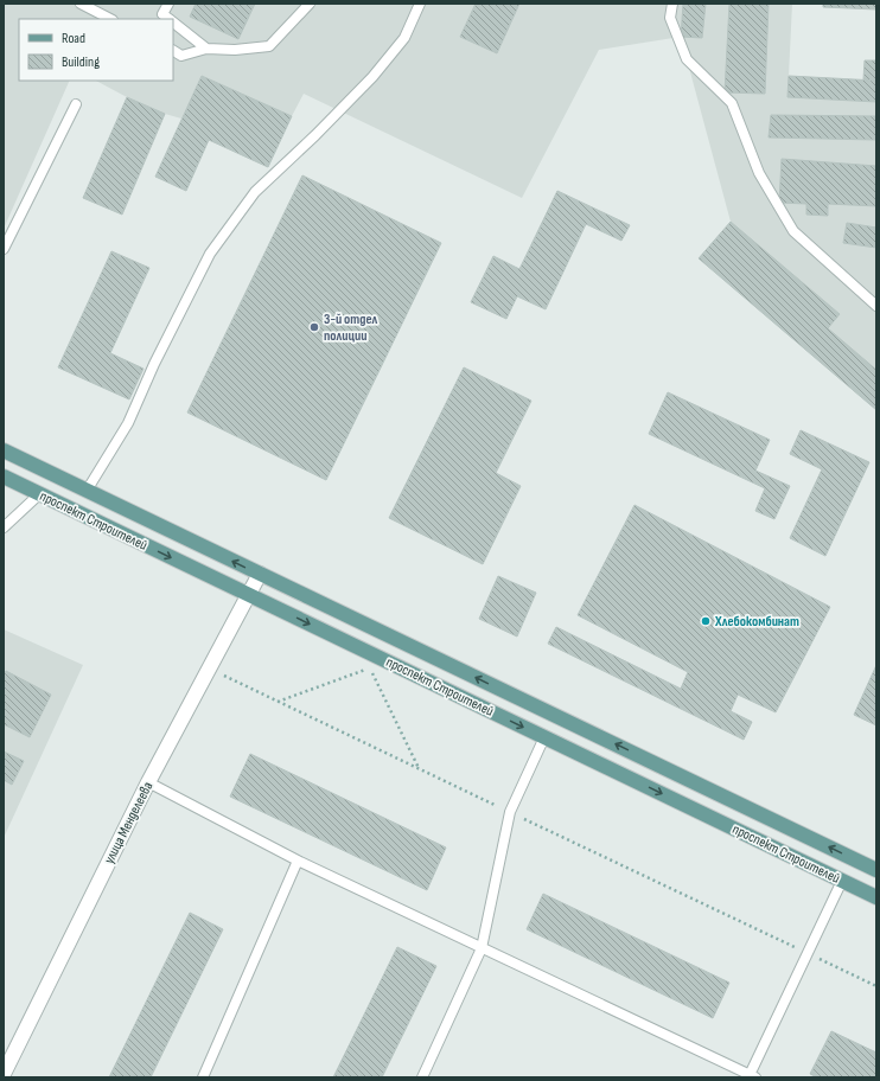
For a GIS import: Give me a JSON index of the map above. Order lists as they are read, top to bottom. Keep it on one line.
{"streets":{"main road":["проспект Строителей"],"street":["улица Менделеева"]},"crossings":[["проспект Строителей","улица Менделеева"]],"places":["3-й отдел полиции","Хлебокомбинат"],"legend":["Road","Building"]}
